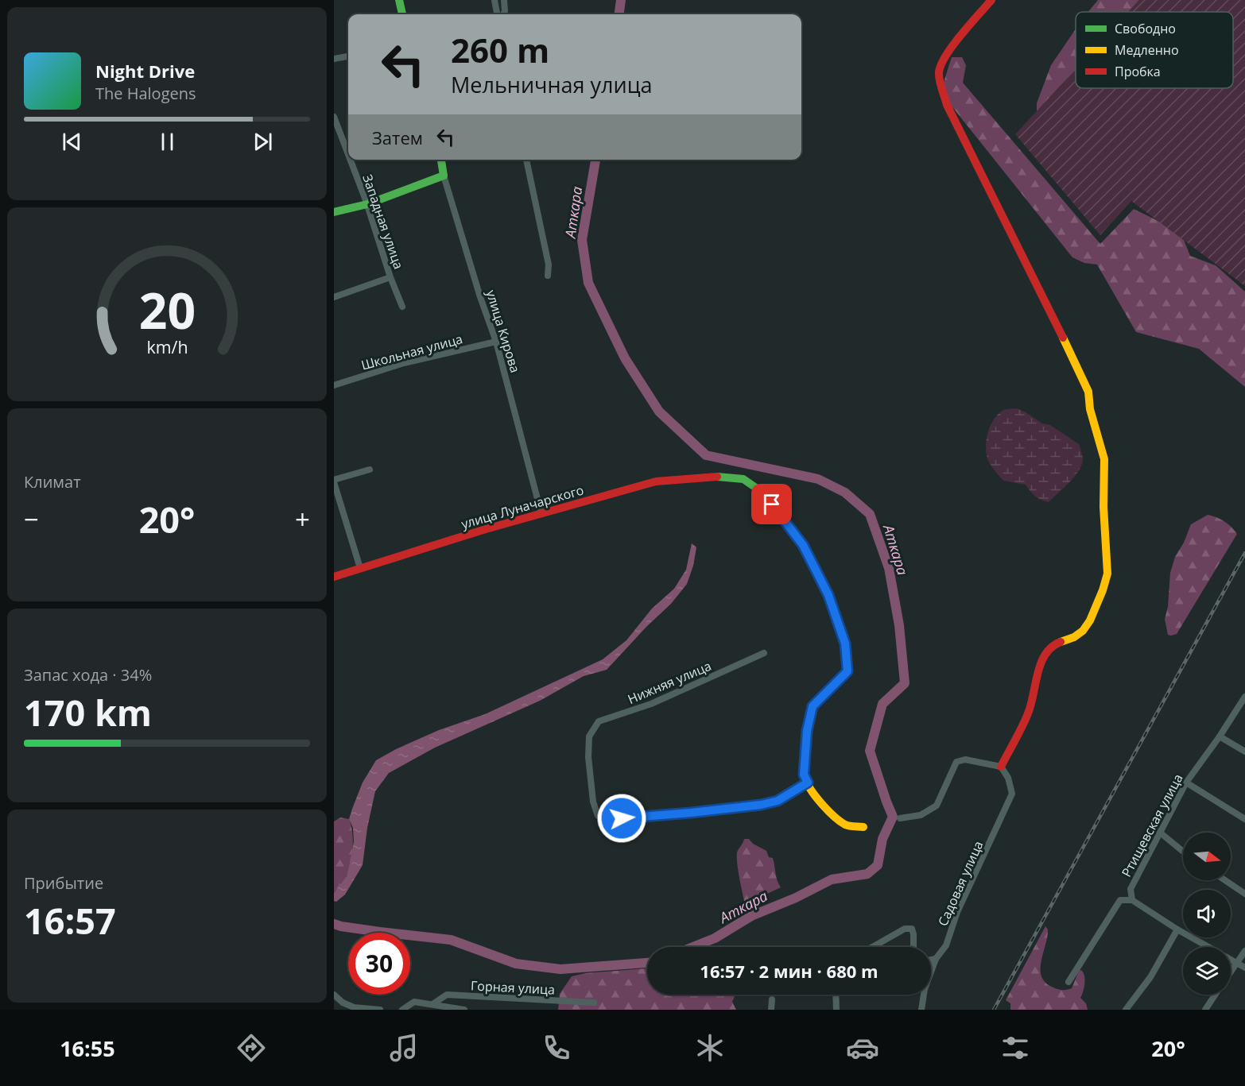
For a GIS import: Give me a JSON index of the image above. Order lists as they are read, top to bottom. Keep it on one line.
{"streets":{"street":["Западная улица","улица Кирова","Школьная улица","улица Луначарского","Нижняя улица","Ртищевская улица","Садовая улица","Горная улица"]},"crossings":[["улица Кирова","Школьная улица"],["улица Кирова","улица Луначарского"],["улица Луначарского","Нижняя улица"]],"water":["Аткара"],"legend":["Свободно","Медленно","Пробка"],"north":"right","page":{"turn":["260 m","Мельничная улица"],"song":["Night Drive","The Halogens"],"then":"Затем","tile":["Климат",["Запас хода · 34%","170 km"],["Прибытие","16:57"]],"heat":["−","20°","+"],"limit":"30","trip":"16:57 · 2 мин · 680 m","tabs":["16:55","20°"],"gauge":["20","km/h"]}}
